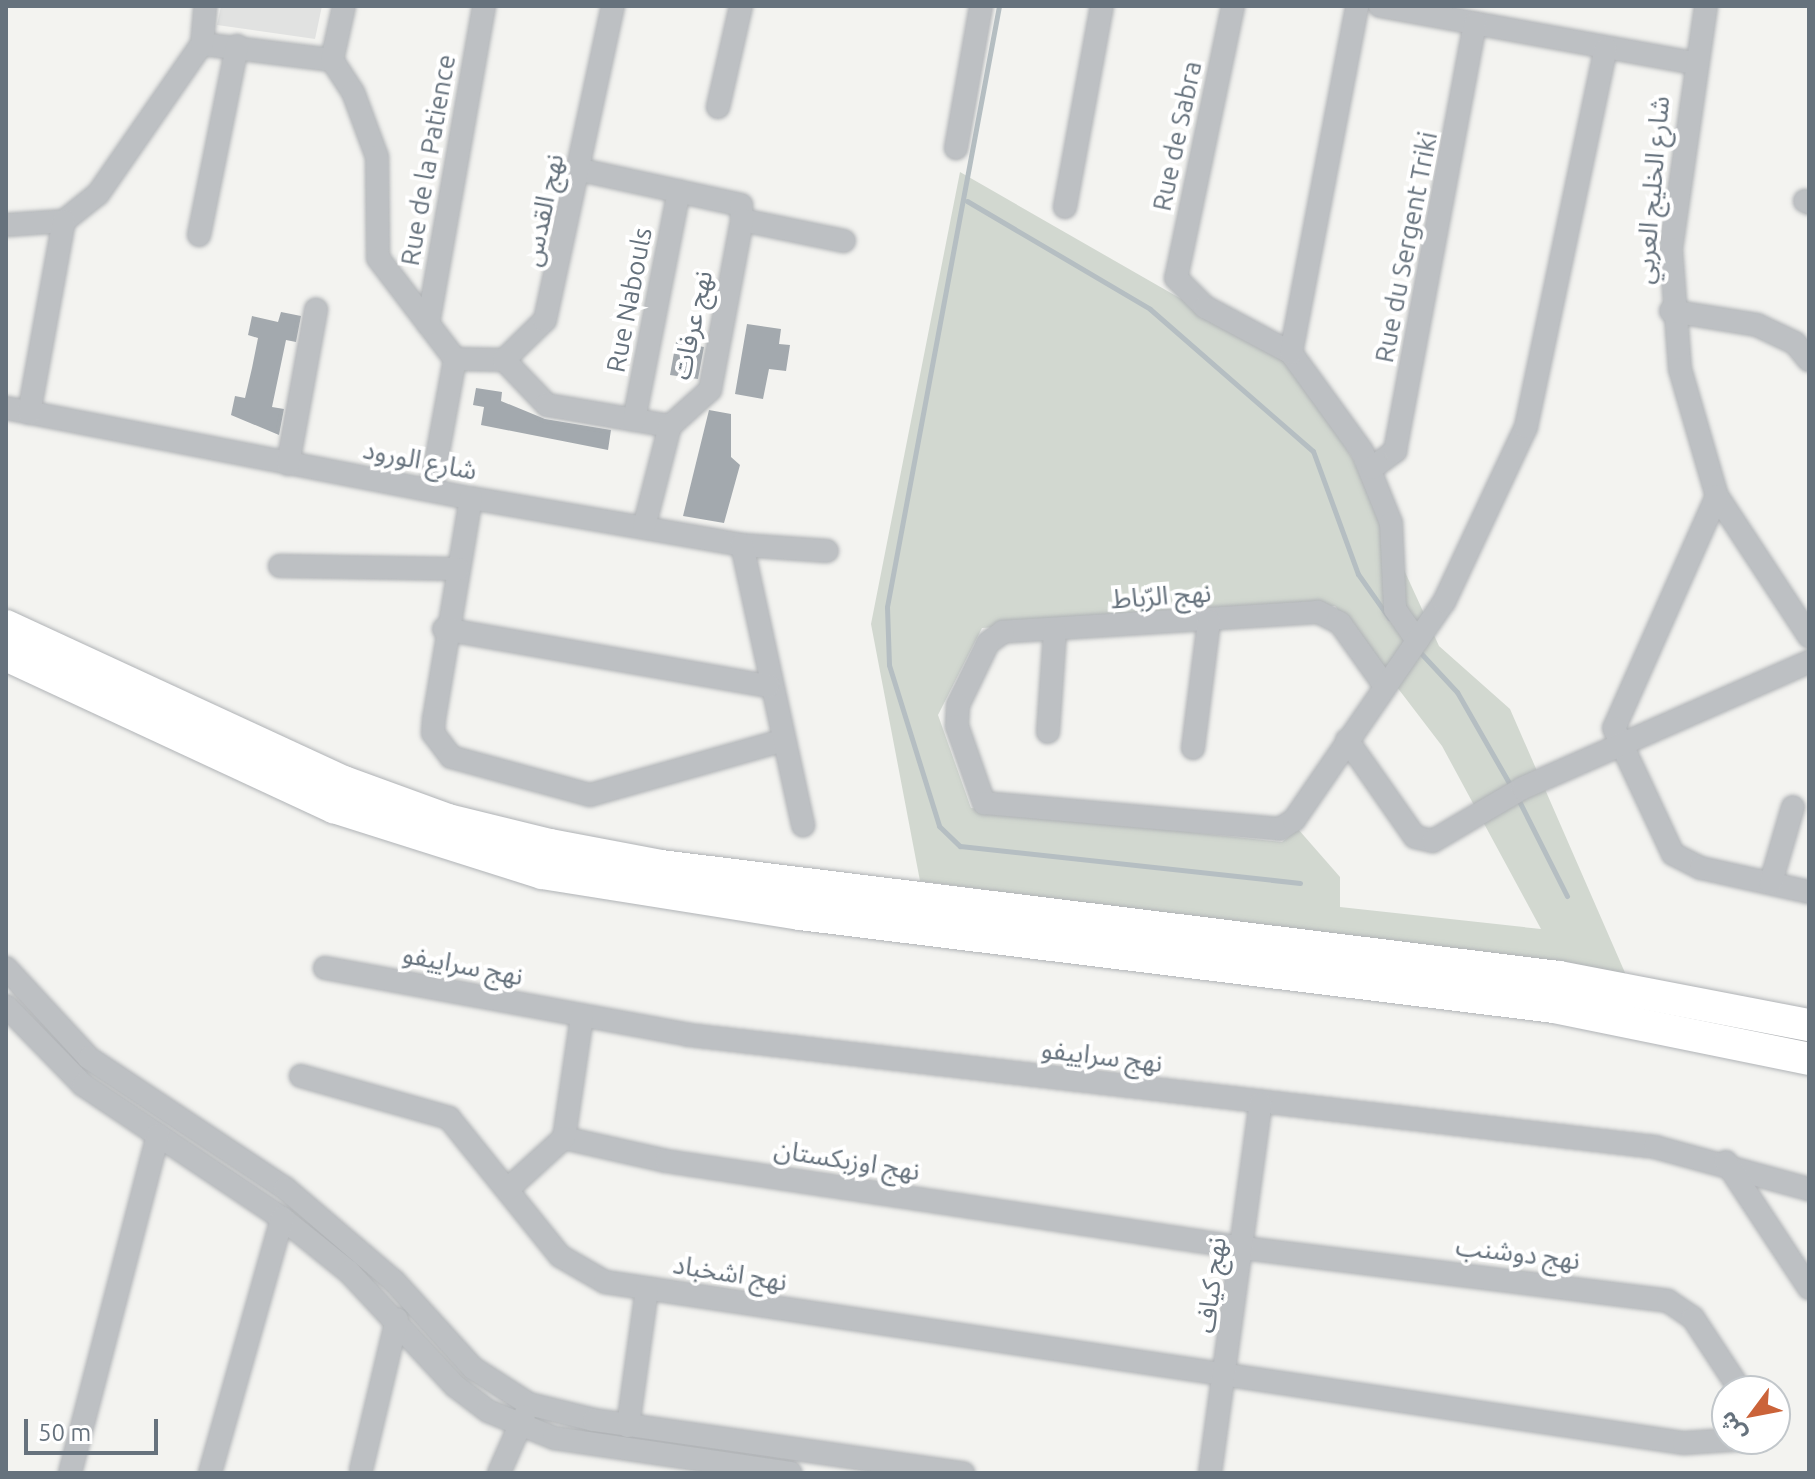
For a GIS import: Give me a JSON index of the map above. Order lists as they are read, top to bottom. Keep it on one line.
{"streets":{"street":["Rue de Sabra","Rue de la Patience","شارع الخليج العربي","نهج القدس","Rue du Sergent Triki","Rue Nabouls","نهج عرفات","شارع الورود","نهج الرّباط","نهج سراييفو","نهج اوزبكستان","نهج دوشنب","نهج اشخباد","نهج كياف"]},"crossings":[["نهج سراييفو","نهج كياف"],["نهج اوزبكستان","نهج دوشنب"],["نهج اوزبكستان","نهج كياف"],["نهج دوشنب","نهج كياف"],["نهج اشخباد","نهج كياف"]],"scale_bar":"50 m","north":"bottom left"}
